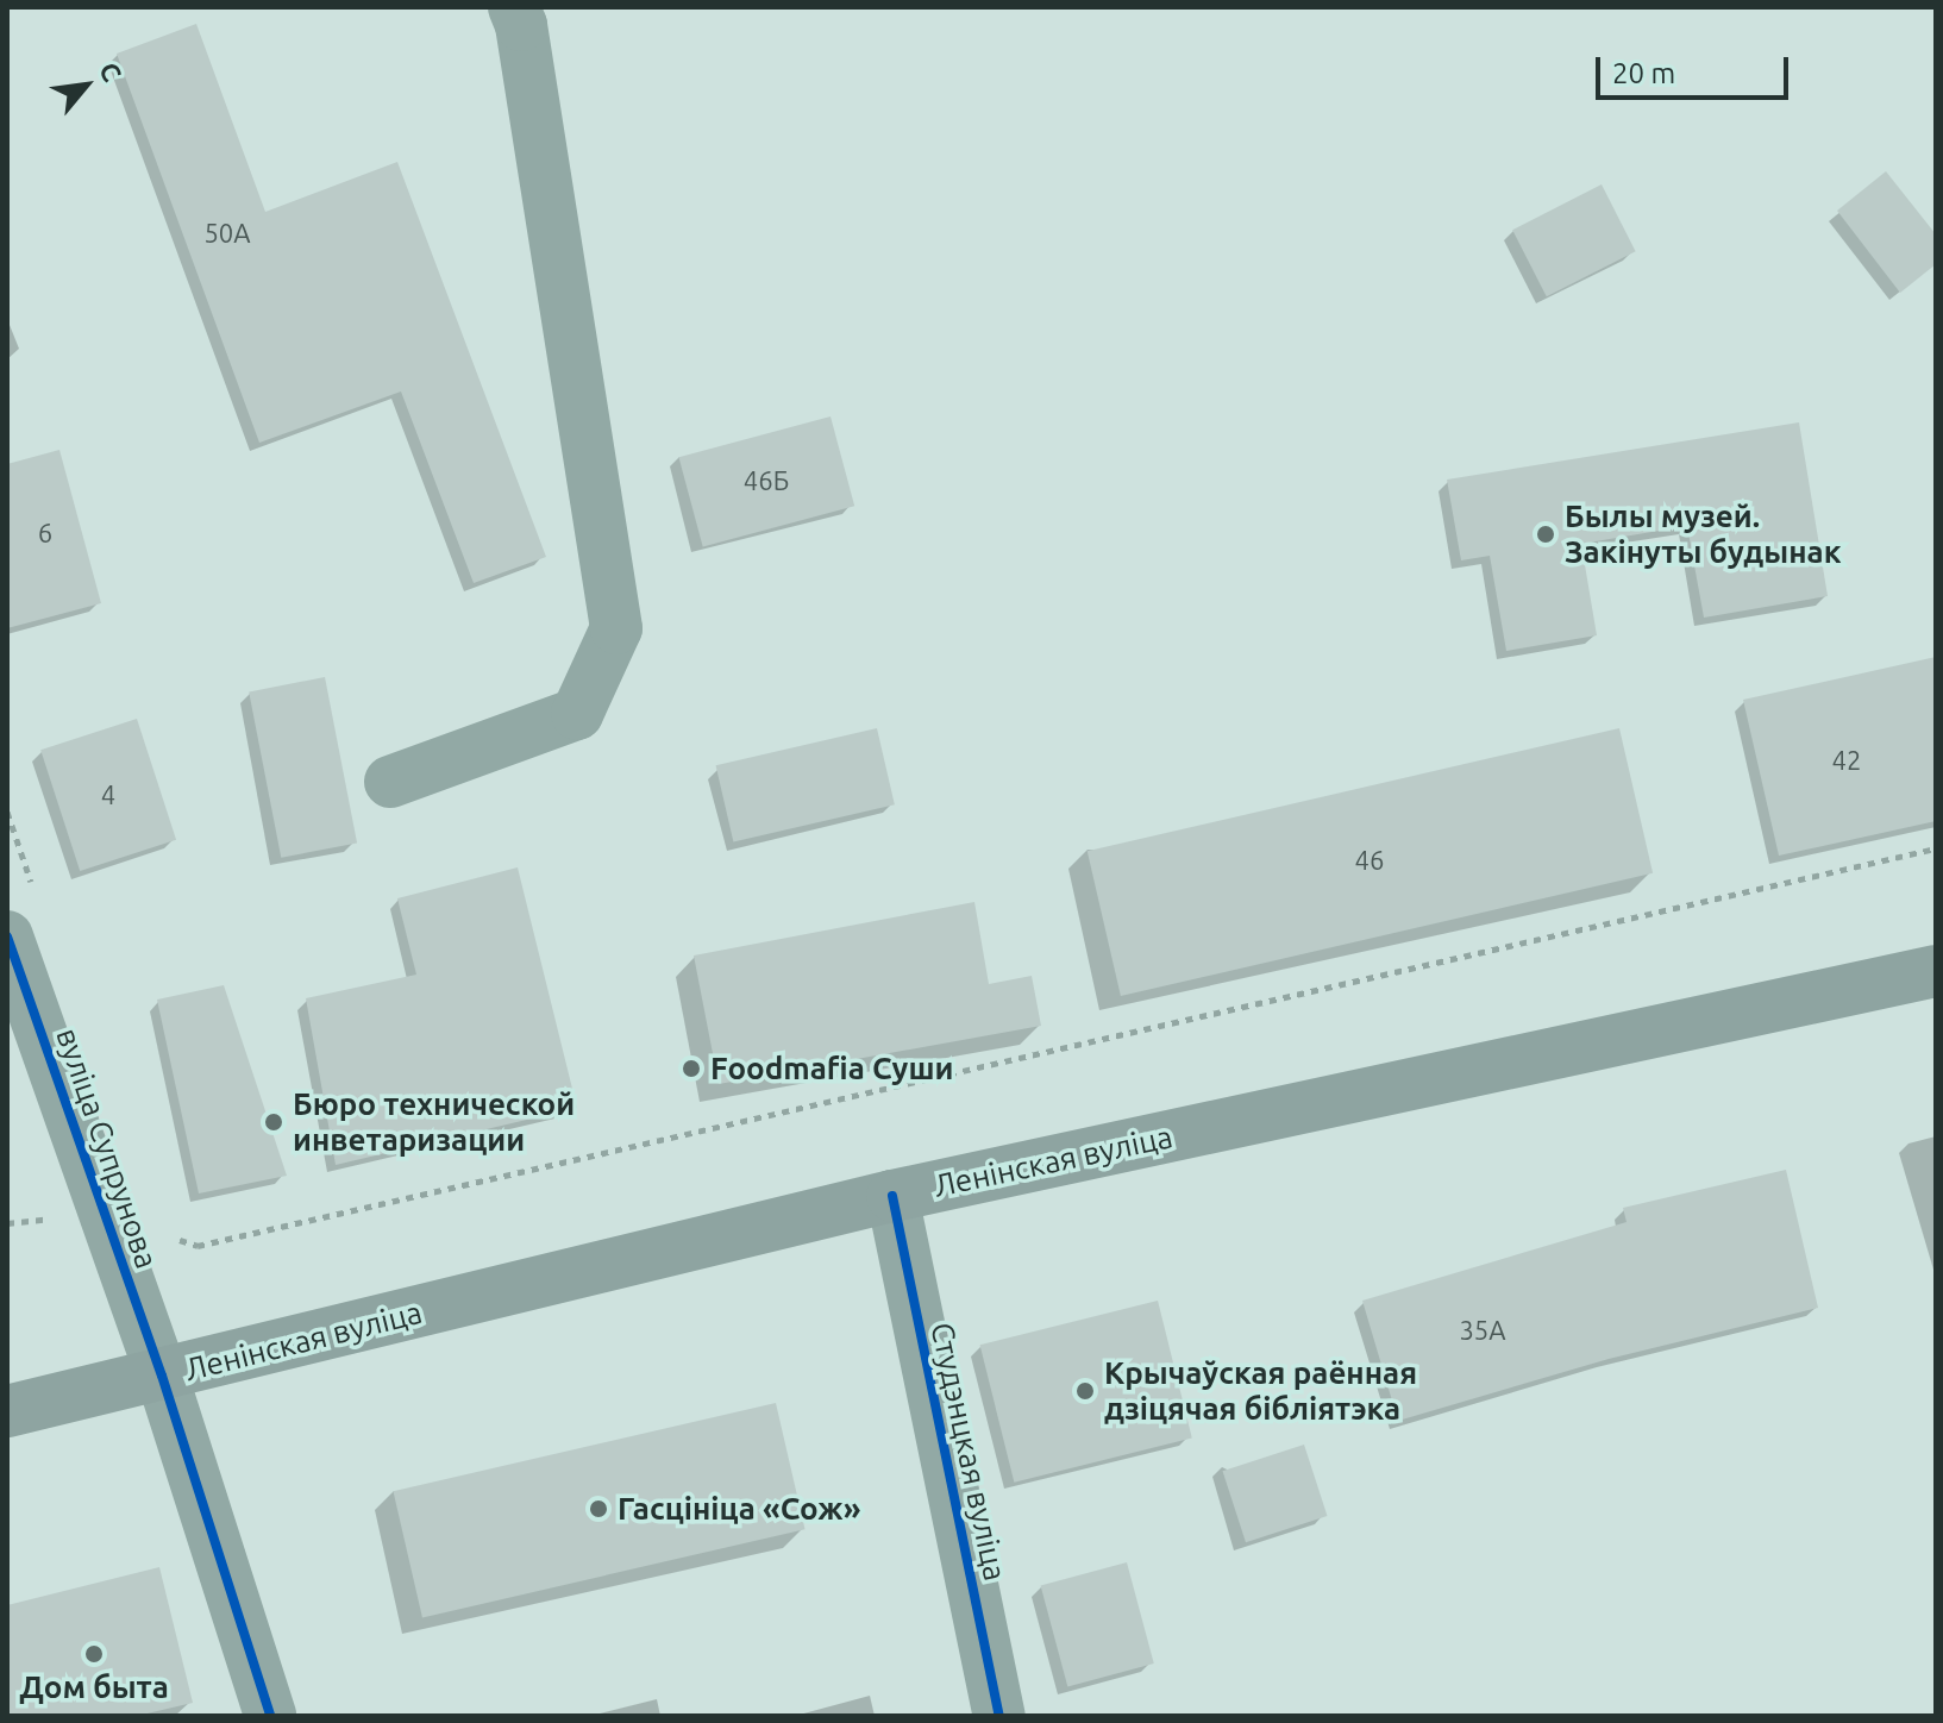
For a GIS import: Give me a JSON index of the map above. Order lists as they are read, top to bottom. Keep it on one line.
{"streets":{"main road":["Ленінская вуліца"],"street":["вуліца Супрунова","Студэнцкая вуліца"]},"crossings":[["вуліца Супрунова","Ленінская вуліца"],["Ленінская вуліца","Студэнцкая вуліца"]],"places":["Былы музей. Закінуты будынак","Foodmafia Суши","Бюро технической инветаризации","Крычаўская раённая дзіцячая бібліятэка","Гасцініца «Сож»","Дом быта"],"house_numbers":["50А","46Б","6","42","4","46","35А"],"scale_bar":"20 m","north":"top right"}
